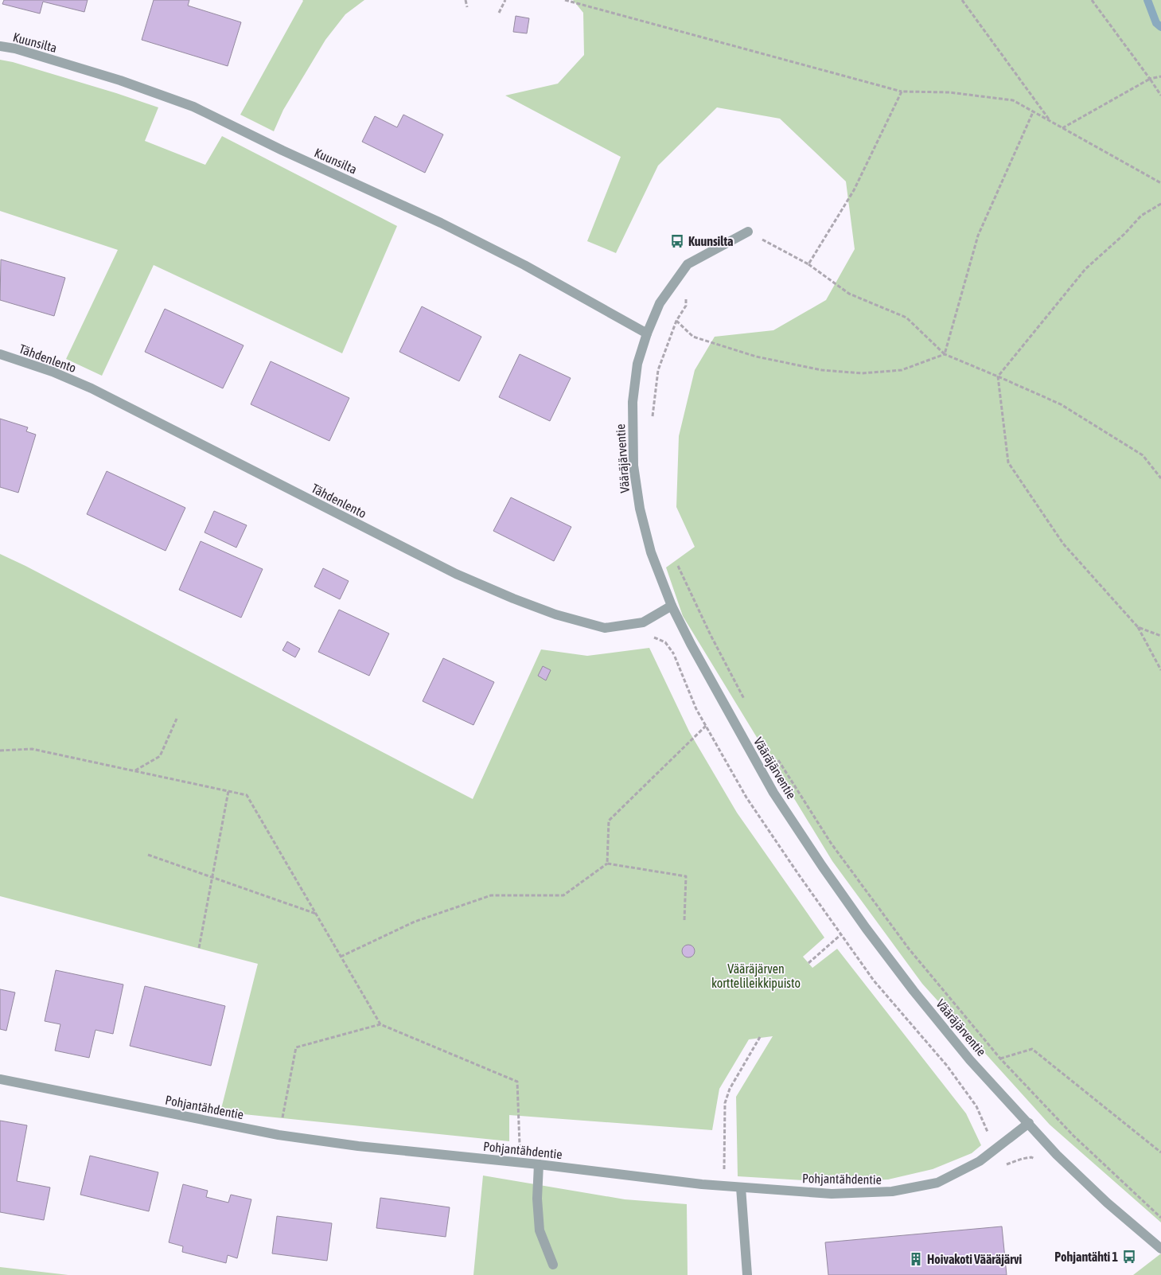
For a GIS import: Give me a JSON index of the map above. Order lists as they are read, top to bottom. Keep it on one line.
{"streets":{"street":["Kuunsilta","Tähdenlento","Vääräjärventie","Pohjantähdentie"]},"crossings":[["Kuunsilta","Vääräjärventie"],["Tähdenlento","Vääräjärventie"],["Vääräjärventie","Pohjantähdentie"]],"parks":["Vääräjärven korttelileikkipuisto"],"places":{"bus stop":["Kuunsilta","Pohjantähti 1"],"building":["Hoivakoti Vääräjärvi"]}}
